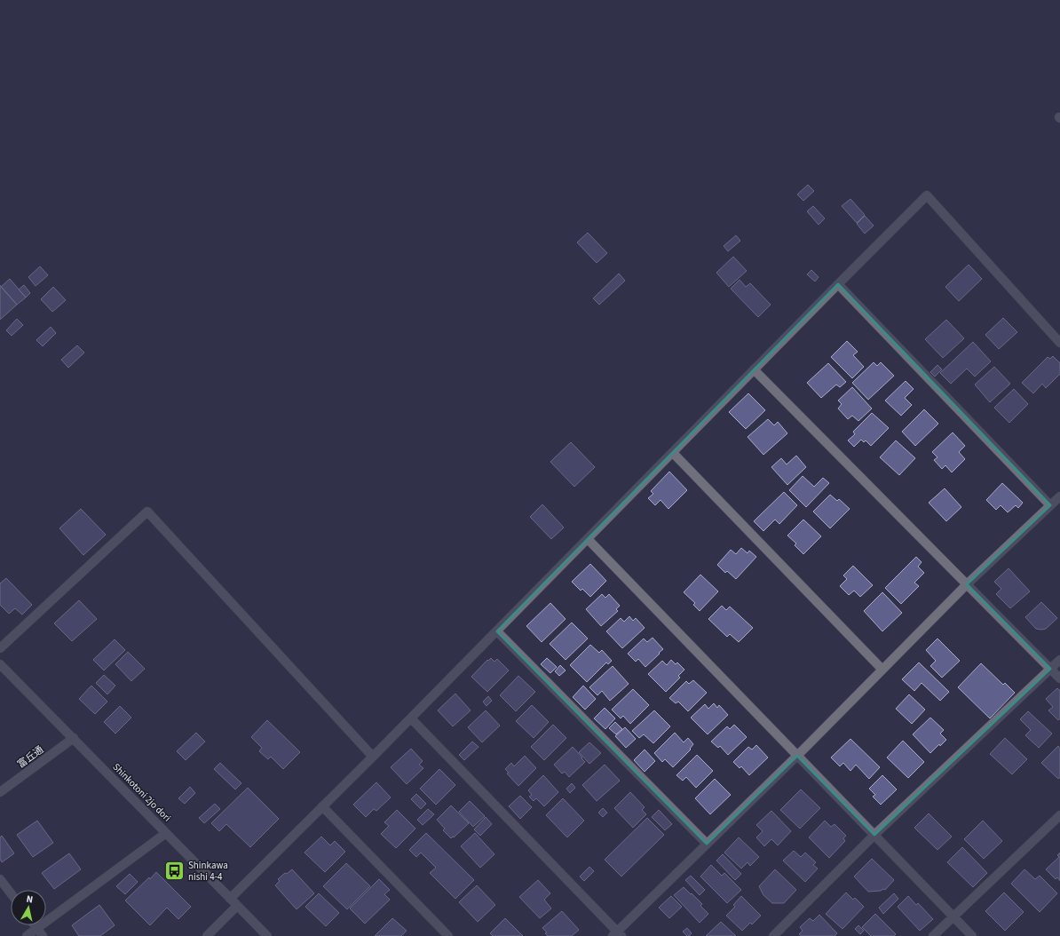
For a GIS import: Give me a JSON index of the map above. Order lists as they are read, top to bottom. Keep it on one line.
{"streets":{"street":["富丘通","Shinkotoni 2jo dori"]},"crossings":[["富丘通","Shinkotoni 2jo dori"]],"places":{"bus stop":["Shinkawa nishi 4-4"]},"north":"top"}
